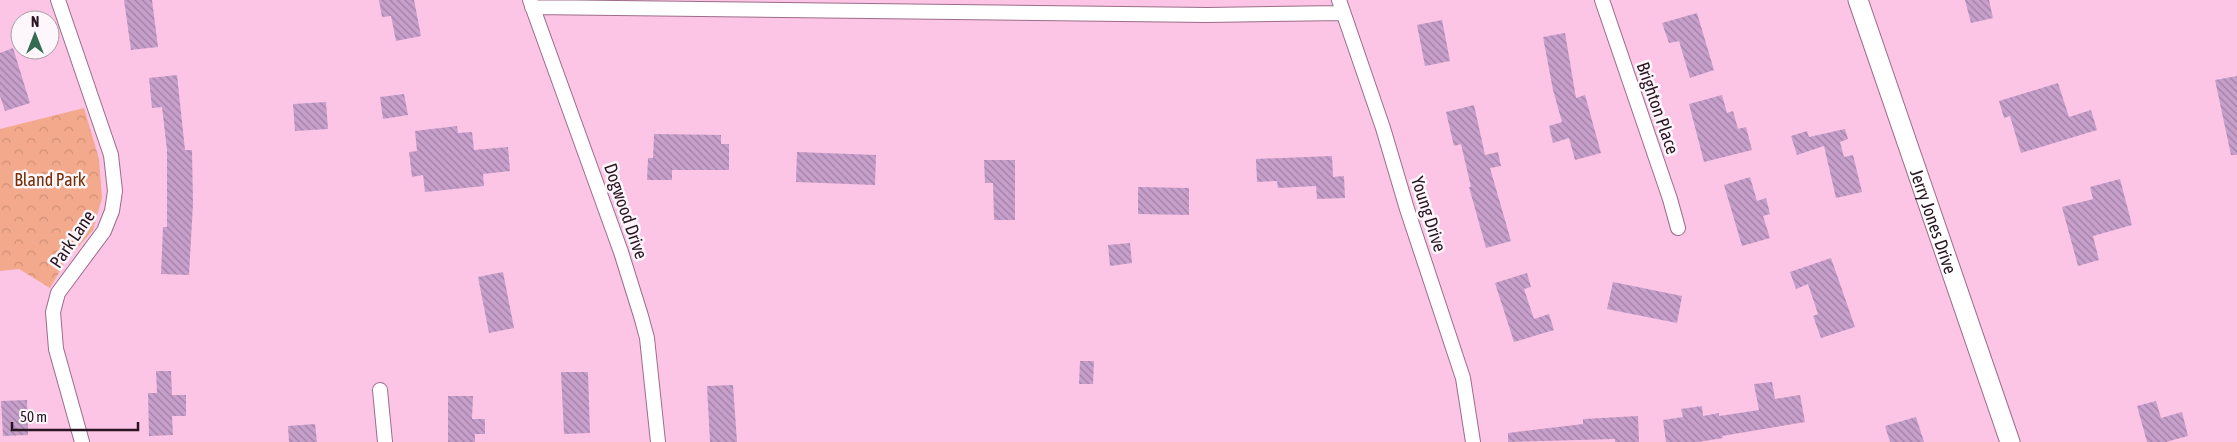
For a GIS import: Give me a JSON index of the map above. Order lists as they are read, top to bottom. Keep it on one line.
{"streets":{"main road":["Jerry Jones Drive"],"street":["Brighton Place","Dogwood Drive","Young Drive","Park Lane"]},"parks":["Bland Park"],"scale_bar":"50 m","north":"top"}
